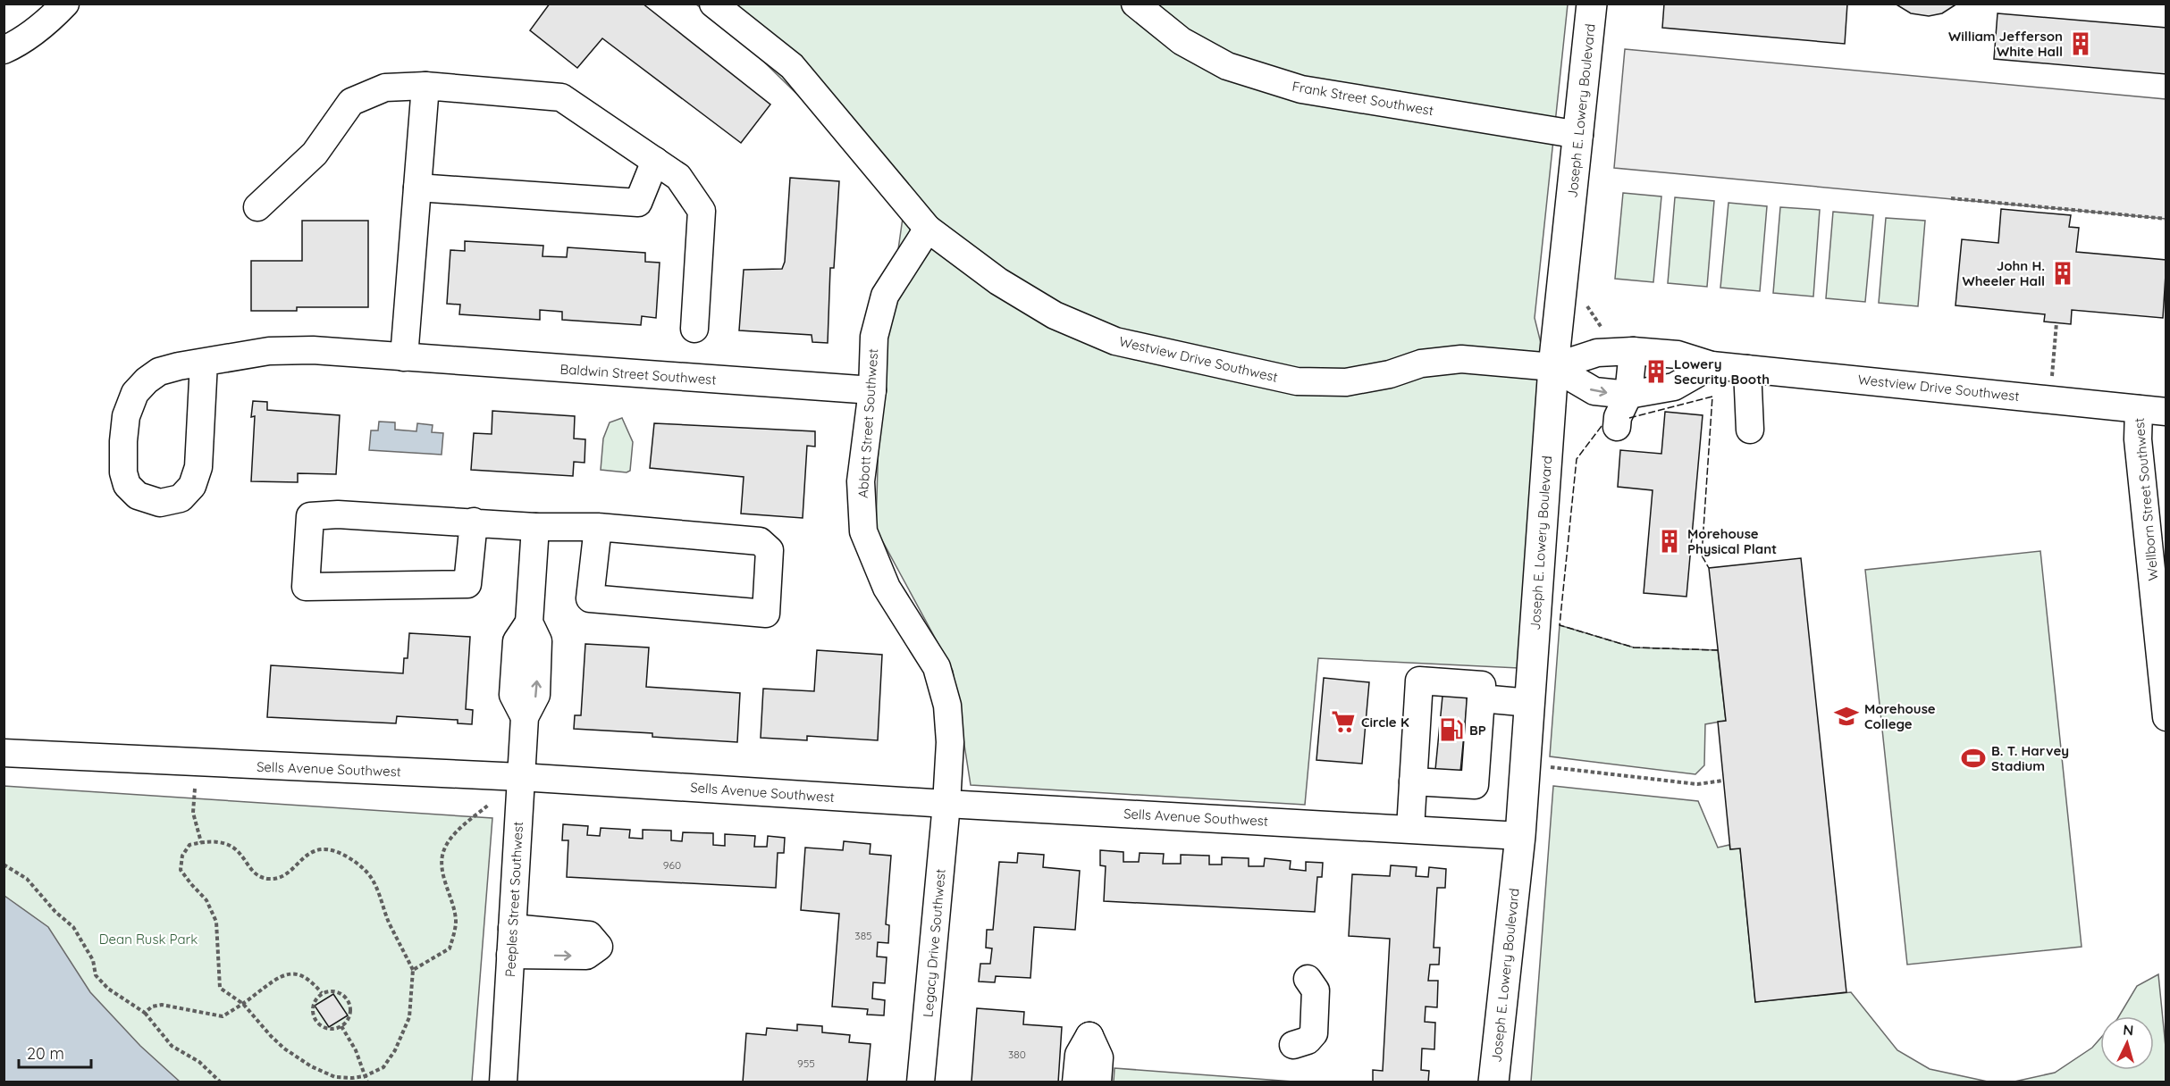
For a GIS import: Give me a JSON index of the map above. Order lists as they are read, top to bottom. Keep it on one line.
{"streets":{"main road":["Joseph E. Lowery Boulevard"],"street":["Frank Street Southwest","Westview Drive Southwest","Baldwin Street Southwest","Abbott Street Southwest","Wellborn Street Southwest","Sells Avenue Southwest","Peeples Street Southwest","Legacy Drive Southwest"]},"crossings":[["Frank Street Southwest","Joseph E. Lowery Boulevard"],["Joseph E. Lowery Boulevard","Westview Drive Southwest"],["Joseph E. Lowery Boulevard","Sells Avenue Southwest"],["Westview Drive Southwest","Abbott Street Southwest"],["Westview Drive Southwest","Wellborn Street Southwest"],["Baldwin Street Southwest","Abbott Street Southwest"],["Abbott Street Southwest","Sells Avenue Southwest"],["Abbott Street Southwest","Legacy Drive Southwest"],["Sells Avenue Southwest","Peeples Street Southwest"],["Sells Avenue Southwest","Legacy Drive Southwest"]],"parks":["Dean Rusk Park"],"places":{"building":["William Jefferson White Hall","John H. Wheeler Hall","Lowery Security Booth","Morehouse Physical Plant"],"school or university":["Morehouse College"],"supermarket":["Circle K"],"fuel station":["BP"],"sports":["B. T. Harvey Stadium"]},"house_numbers":["960","385","380","955"],"scale_bar":"20 m","north":"top"}
